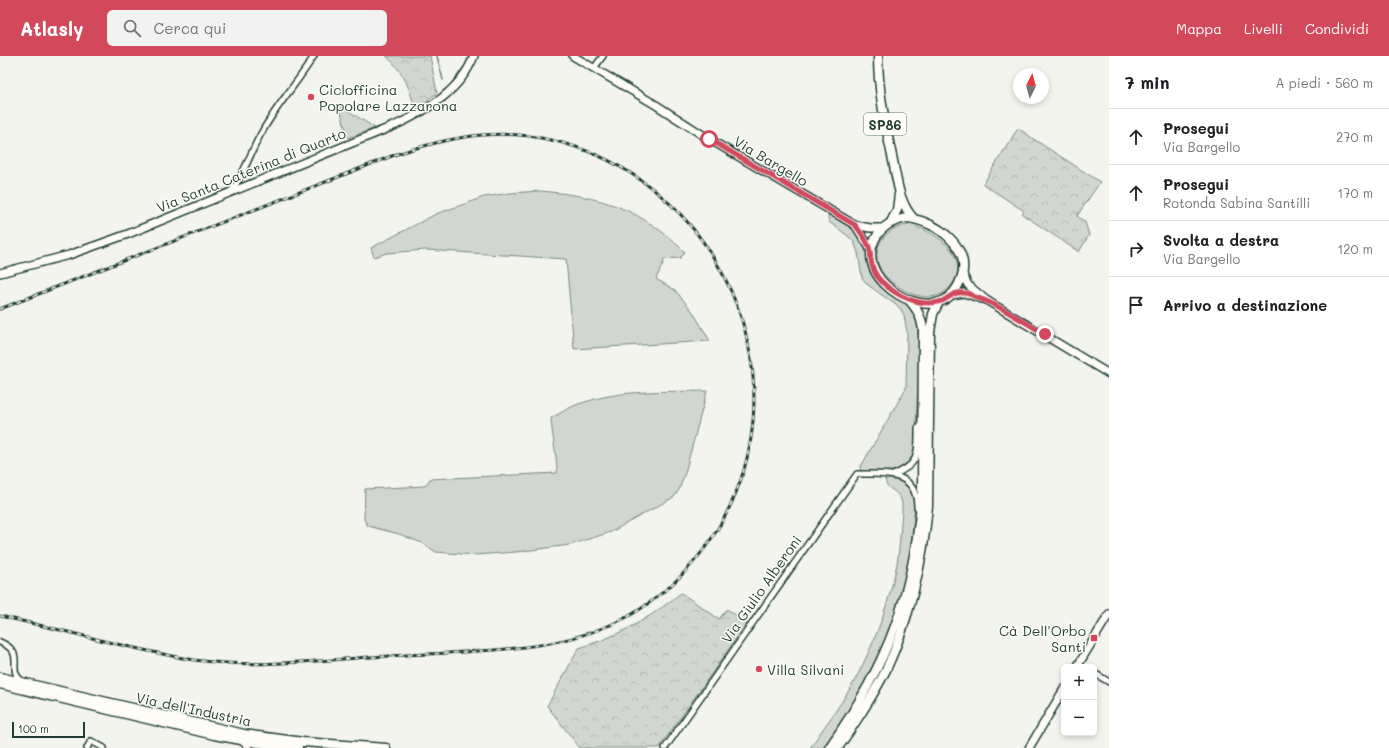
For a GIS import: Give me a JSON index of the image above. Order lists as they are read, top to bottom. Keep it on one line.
{"streets":{"main road":["SP86","Via Bargello","Via Santa Caterina di Quarto","Via dell'Industria"],"street":["Via Giulio Alberoni"]},"crossings":[["SP86","Via Bargello"]],"places":{"other":["Ciclofficina Popolare Lazzarona","Villa Silvani"],"transit":["Cà Dell'Orbo Santi"]},"scale_bar":"100 m","north":"top","page":{"header":"Atlasly","search":"Cerca qui","nav":["Mappa","Livelli","Condividi"],"heading":["7 min","A piedi · 560 m"],"list":[["Prosegui","Via Bargello","270 m"],["Prosegui","Rotonda Sabina Santilli","170 m"],["Svolta a destra","Via Bargello","120 m"],"Arrivo a destinazione"],"map_buttons":["+","−"],"scale":"100 m"}}
